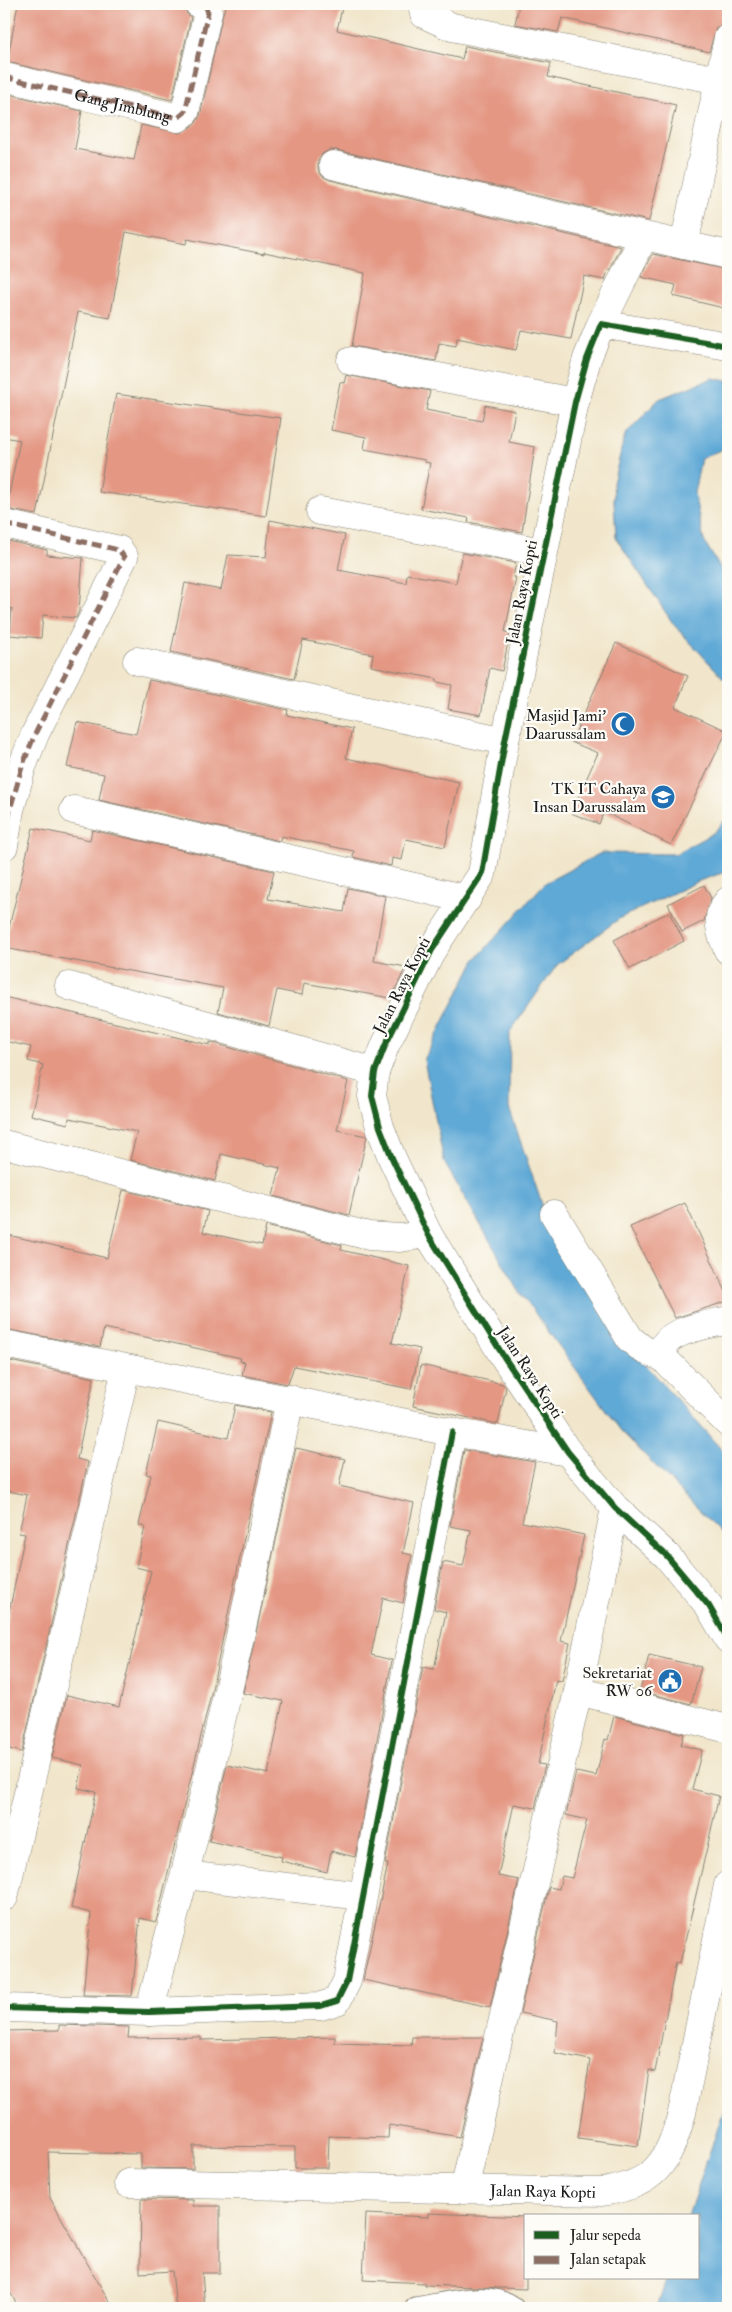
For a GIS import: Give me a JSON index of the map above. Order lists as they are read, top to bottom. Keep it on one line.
{"streets":{"street":["Gang Jimblung","Jalan Raya Kopti"]},"places":{"mosque":["Masjid Jami' Daarussalam"],"school or university":["TK IT Cahaya Insan Darussalam"],"public building":["Sekretariat RW 06"]},"legend":["Jalur sepeda","Jalan setapak"]}
